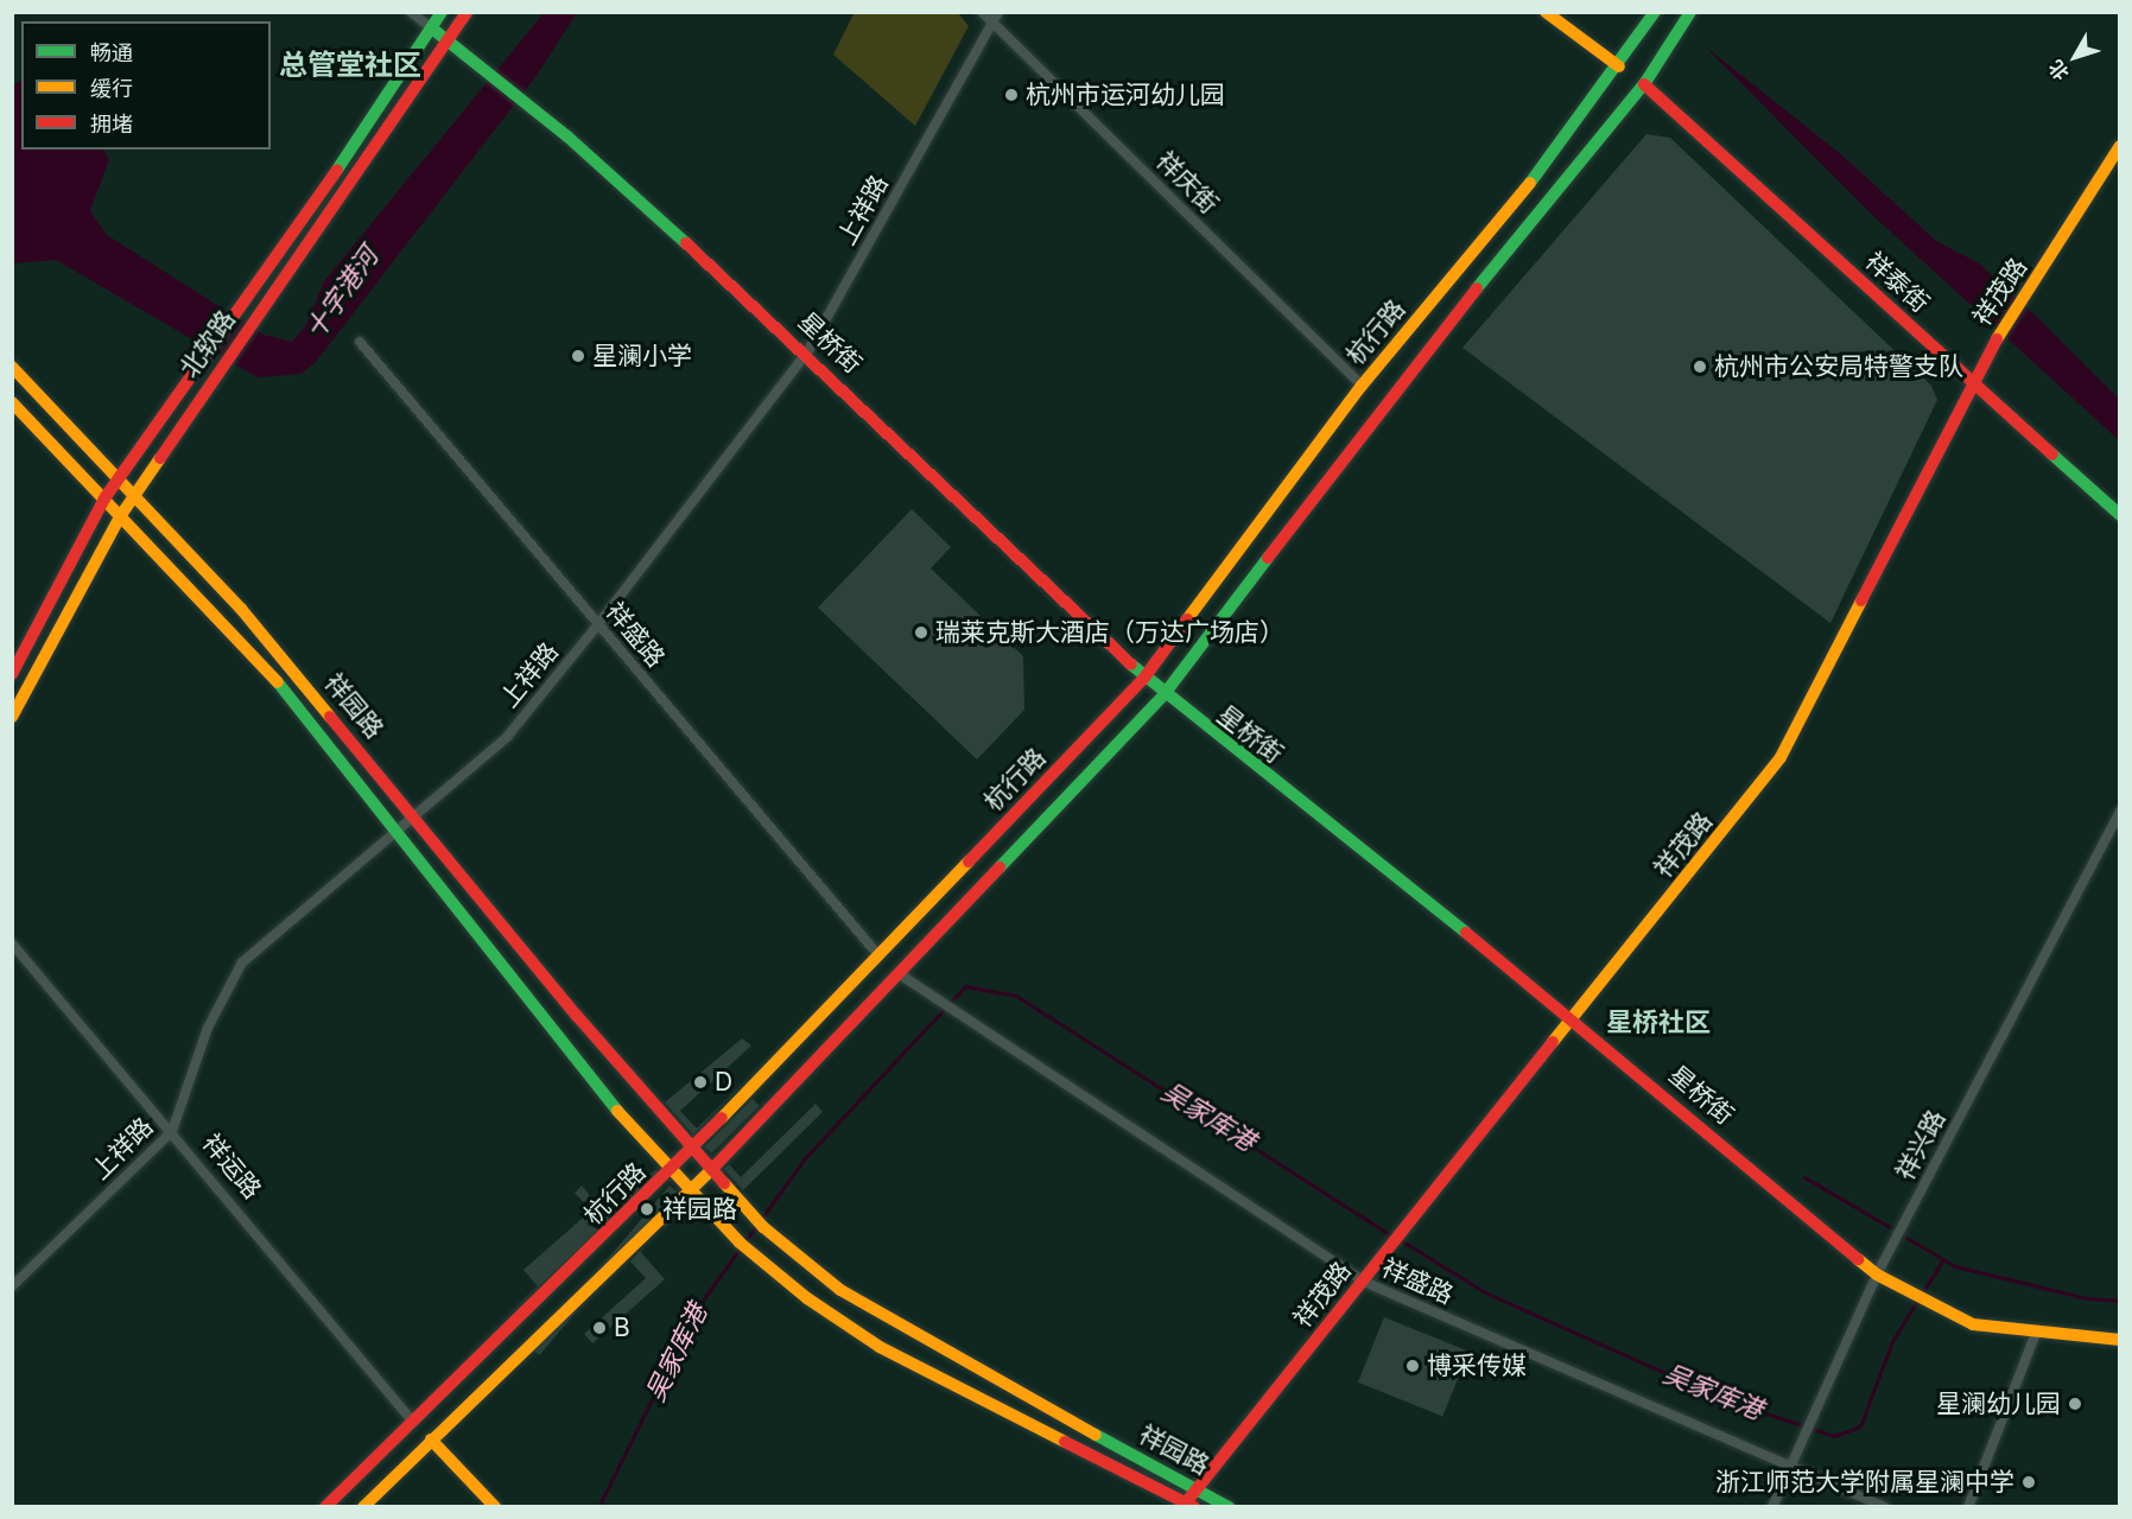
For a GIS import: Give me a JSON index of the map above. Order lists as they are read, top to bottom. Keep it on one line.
{"streets":{"main road":["祥泰街","祥茂路","杭行路","星桥街","北软路","祥园路"],"street":["祥庆街","上祥路","祥盛路","祥兴路","祥运路"]},"crossings":[["祥庆街","上祥路"],["祥庆街","杭行路"],["上祥路","星桥街"],["上祥路","祥盛路"],["上祥路","祥园路"],["上祥路","祥运路"],["祥泰街","祥茂路"],["祥泰街","杭行路"],["祥茂路","星桥街"],["祥茂路","祥盛路"],["祥茂路","祥园路"],["杭行路","星桥街"],["杭行路","祥盛路"],["杭行路","祥园路"],["杭行路","祥运路"],["星桥街","北软路"],["星桥街","祥兴路"],["北软路","祥园路"],["祥盛路","祥兴路"]],"districts":["总管堂社区","星桥社区"],"water":["十字港河","吴家库港"],"places":["杭州市运河幼儿园","星澜小学","杭州市公安局特警支队","瑞莱克斯大酒店（万达广场店）","D","祥园路","B","博采传媒","星澜幼儿园","浙江师范大学附属星澜中学"],"legend":["畅通","缓行","拥堵"],"north":"bottom left"}
